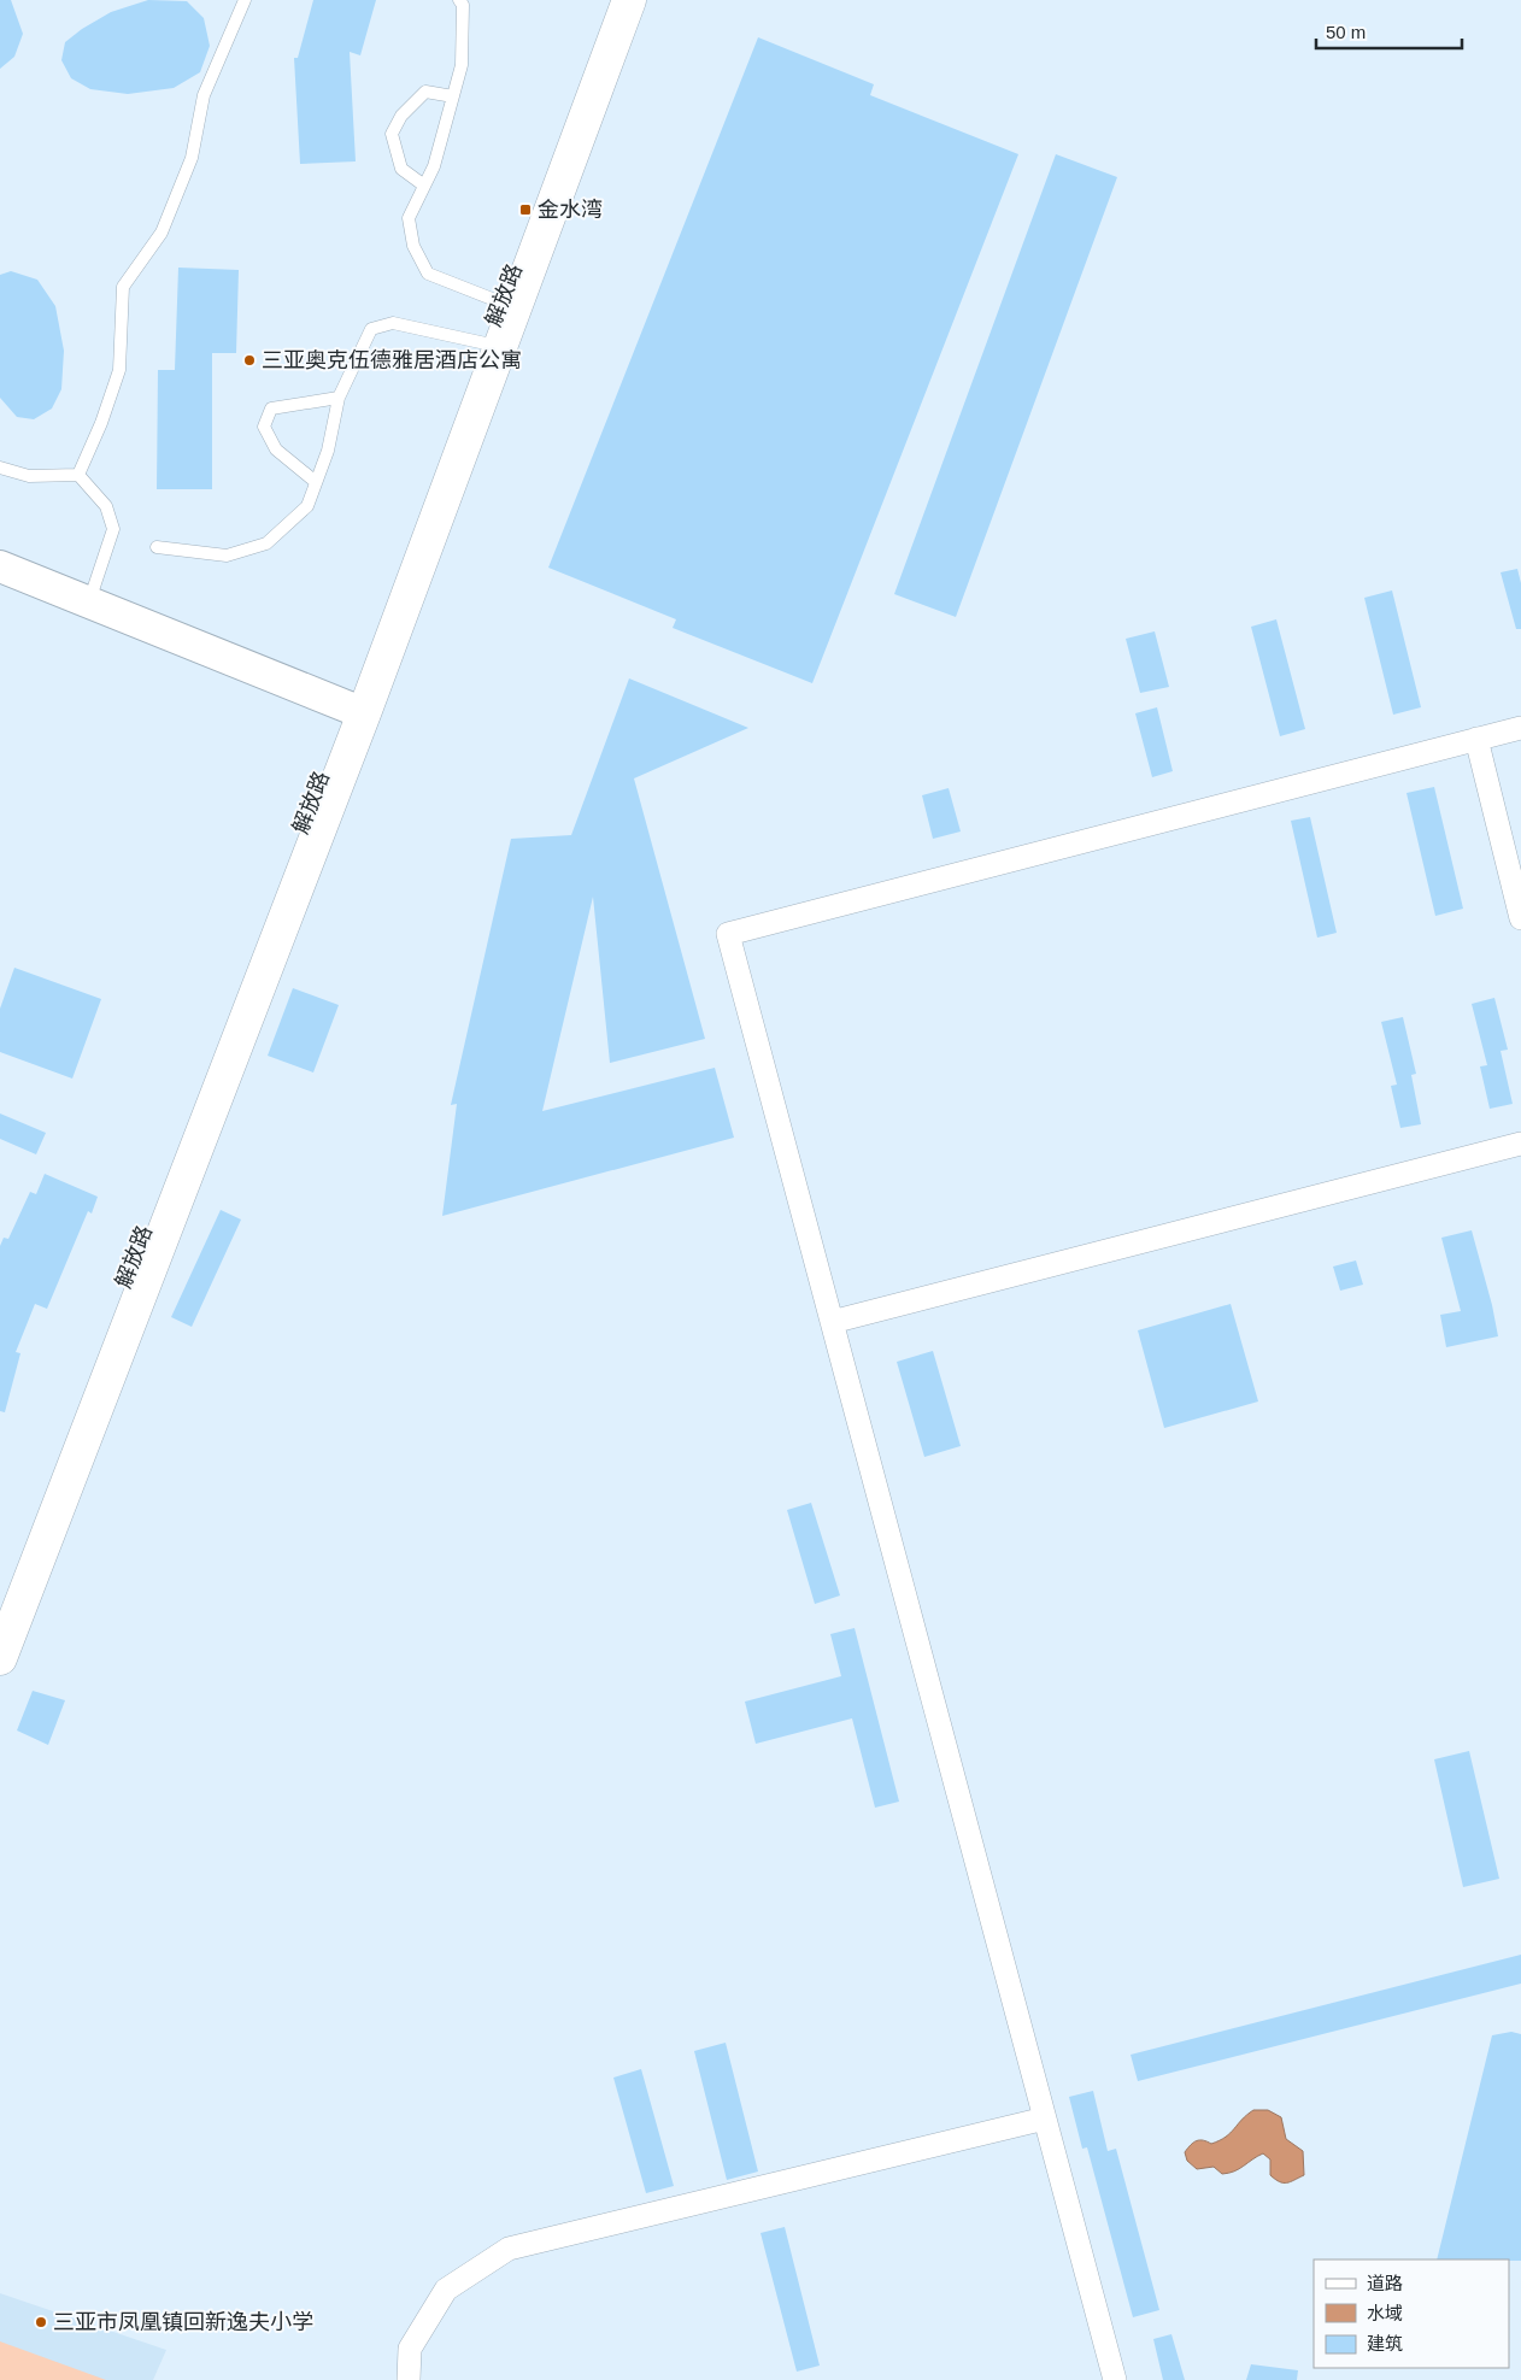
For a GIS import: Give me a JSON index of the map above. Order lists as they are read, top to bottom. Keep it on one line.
{"streets":{"main road":["解放路"]},"places":{"transit":["金水湾"],"other":["三亚奥克伍德雅居酒店公寓","三亚市凤凰镇回新逸夫小学"]},"legend":["道路","水域","建筑"],"scale_bar":"50 m"}
